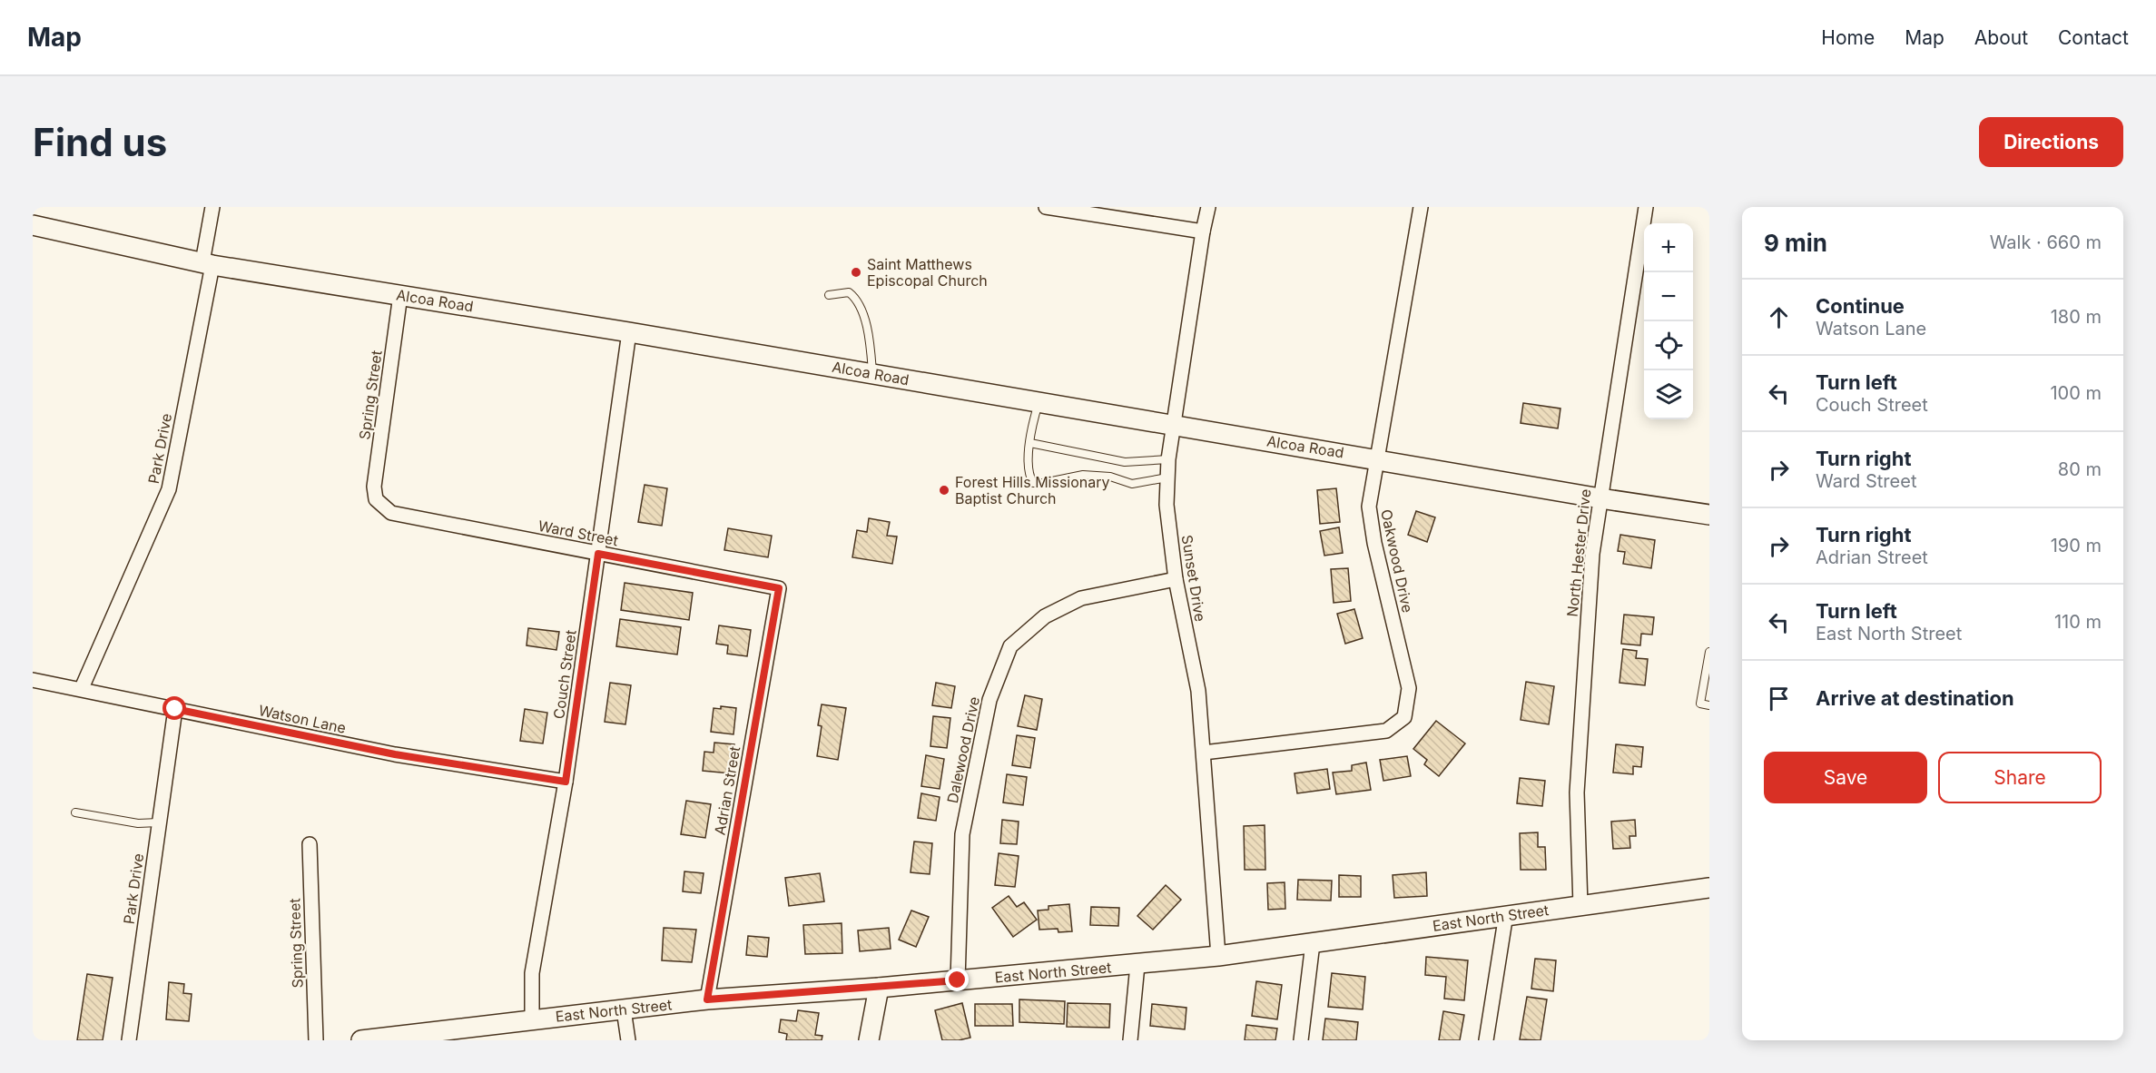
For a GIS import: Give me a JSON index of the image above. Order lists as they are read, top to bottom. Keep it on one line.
{"streets":{"main road":["Alcoa Road","East North Street"],"street":["Spring Street","Park Drive","Ward Street","North Hester Drive","Oakwood Drive","Sunset Drive","Couch Street","Watson Lane","Dalewood Drive","Adrian Street"]},"crossings":[["Alcoa Road","Spring Street"],["Alcoa Road","Park Drive"],["Alcoa Road","North Hester Drive"],["Alcoa Road","Oakwood Drive"],["Alcoa Road","Sunset Drive"],["Alcoa Road","Couch Street"],["Spring Street","Ward Street"],["Park Drive","Watson Lane"],["Ward Street","Couch Street"],["Ward Street","Adrian Street"],["North Hester Drive","East North Street"],["Oakwood Drive","Sunset Drive"],["Sunset Drive","Dalewood Drive"],["Sunset Drive","East North Street"],["Couch Street","Watson Lane"],["Couch Street","East North Street"],["Dalewood Drive","East North Street"],["Adrian Street","East North Street"]],"places":["Saint Matthews Episcopal Church","Forest Hills Missionary Baptist Church"],"page":{"header":"Map","nav":["Home","Map","About","Contact"],"buttons":["Directions",["Save","Share"]],"title":"Find us","heading":["9 min","Walk · 660 m"],"map_buttons":["+","−"],"list":[["Continue","Watson Lane","180 m"],["Turn left","Couch Street","100 m"],["Turn right","Ward Street","80 m"],["Turn right","Adrian Street","190 m"],["Turn left","East North Street","110 m"],"Arrive at destination"]}}
